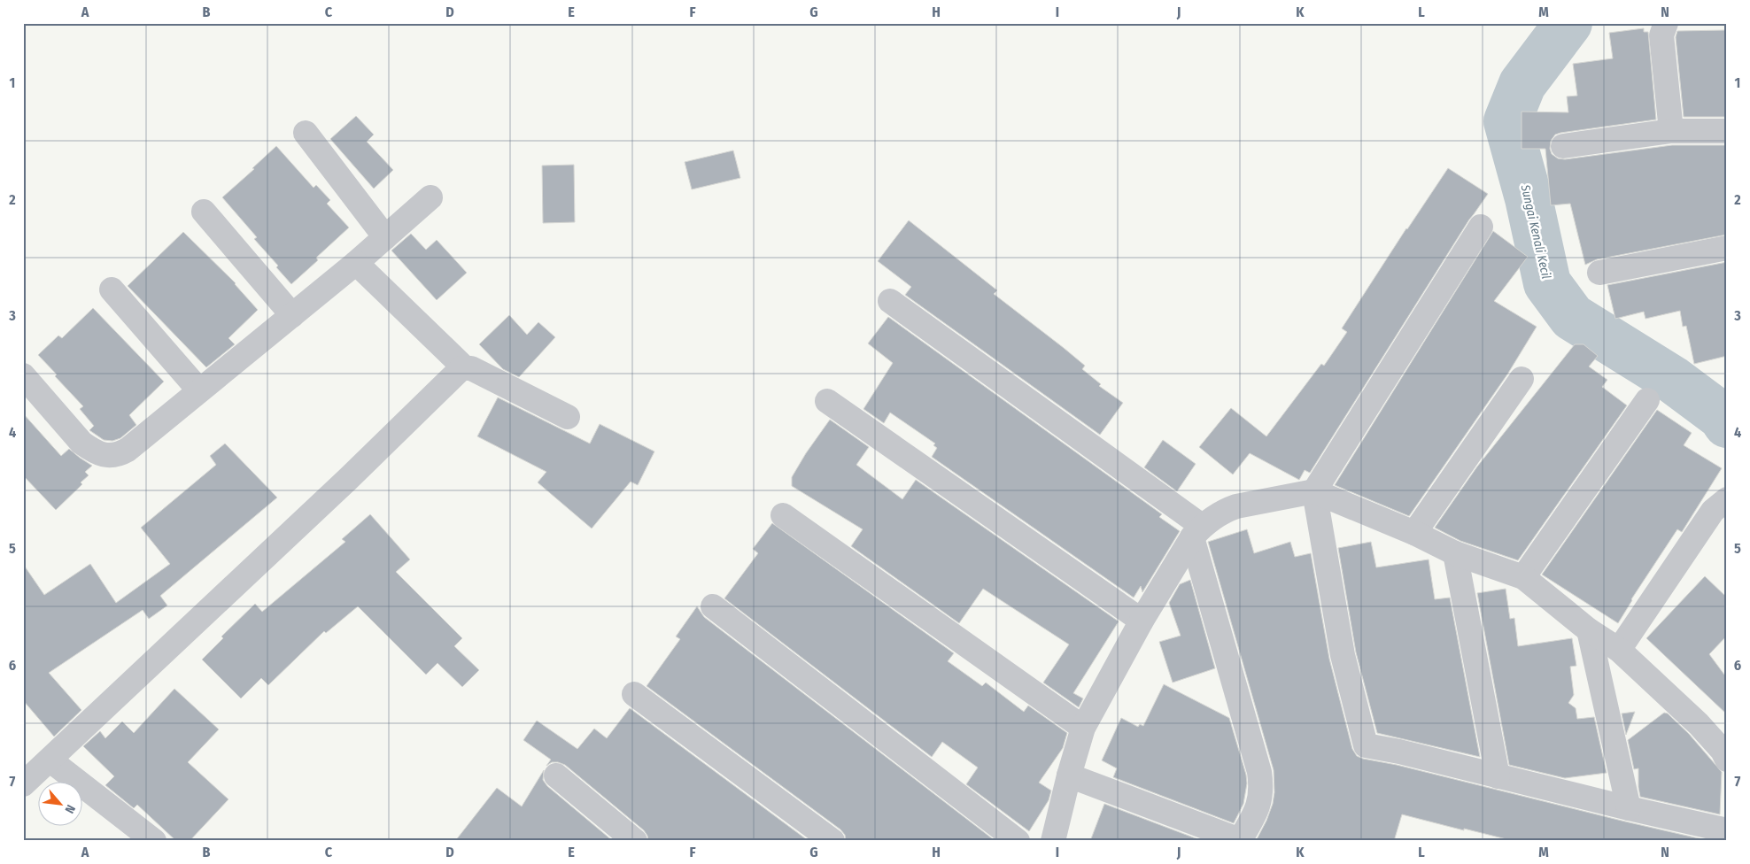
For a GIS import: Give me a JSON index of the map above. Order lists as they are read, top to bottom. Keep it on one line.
{"water":["Sungai Kenali Kecil"],"north":"bottom right","grid":{"columns":["A","B","C","D","E","F","G","H","I","J","K","L","M","N"],"rows":["1","2","3","4","5","6","7"]}}
